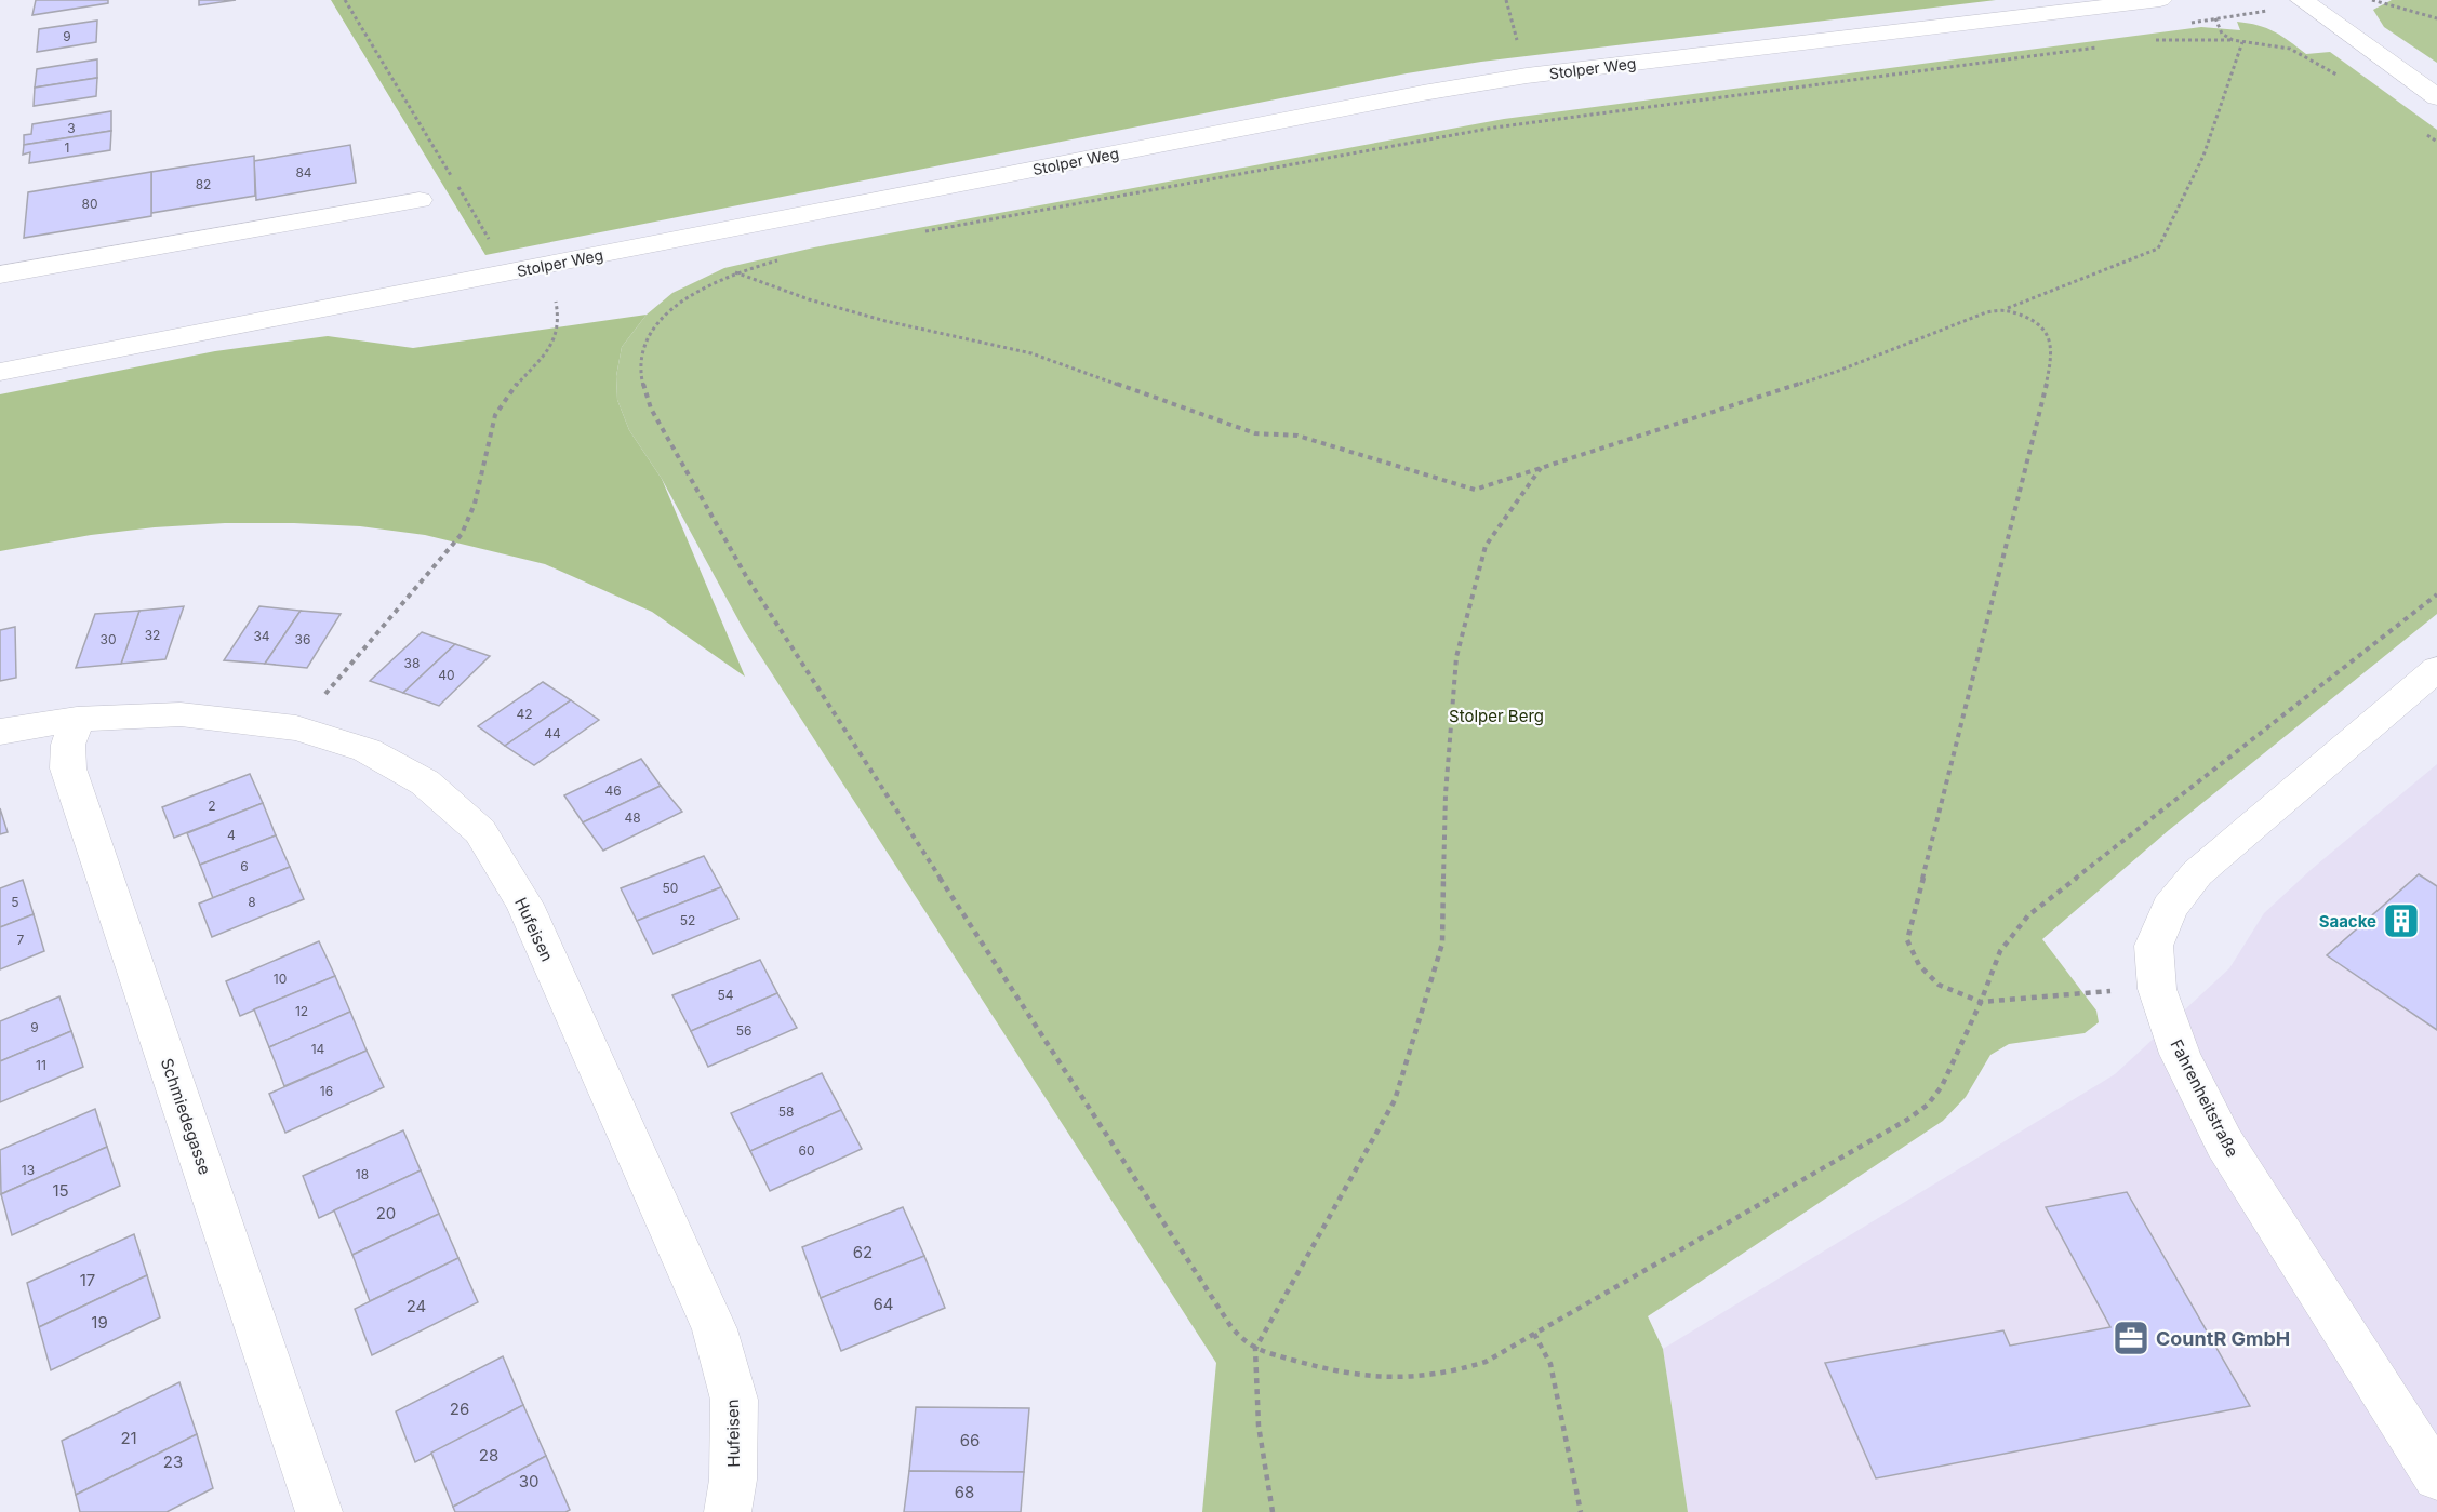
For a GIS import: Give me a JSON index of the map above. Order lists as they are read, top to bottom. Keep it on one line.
{"streets":{"street":["Stolper Weg","Hufeisen","Fahrenheitstraße","Schmiedegasse"]},"crossings":[["Hufeisen","Schmiedegasse"]],"parks":["Stolper Berg"],"places":{"building":["Saacke"],"office":["CountR GmbH"]},"house_numbers":["9","3","1","84","82","80","32","34","30","36","38","40","42","44","46","2","48","4","6","50","5","8","52","7","10","54","12","9","56","14","11","16","58","60","13","18","15","20","62","17","64","24","19","26","21","66","28","23","30","68"]}
